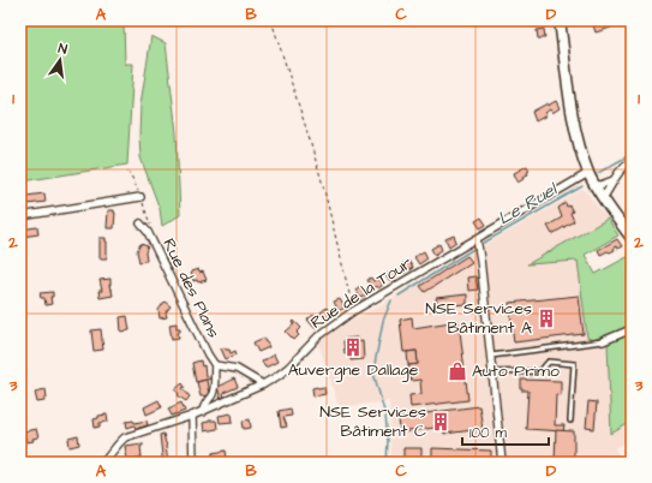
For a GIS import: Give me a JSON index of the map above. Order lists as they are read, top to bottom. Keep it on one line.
{"streets":{"street":["Rue des Plans","Rue de la Tour"]},"water":["Le Ruel"],"places":{"building":["NSE Services Bâtiment A","Auvergne Dallage","NSE Services Bâtiment C"],"shop":["Auto Primo"]},"scale_bar":"100 m","north":"top","grid":{"columns":["A","B","C","D"],"rows":["1","2","3"]}}
